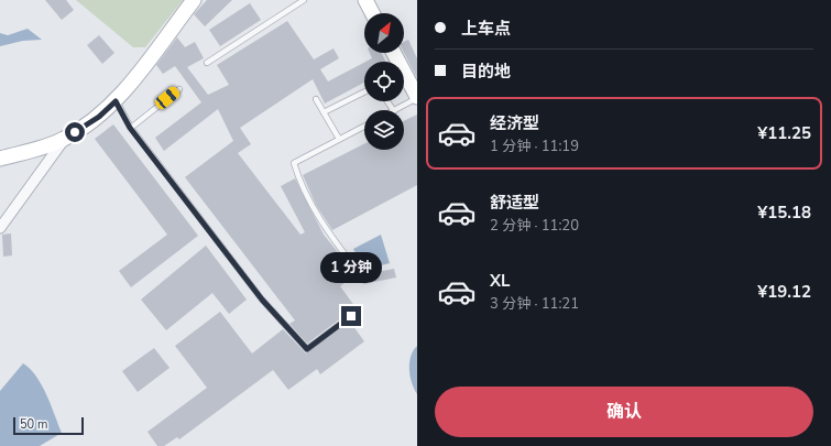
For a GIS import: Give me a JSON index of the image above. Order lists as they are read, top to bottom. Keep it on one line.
{"scale_bar":"50 m","north":"top right","page":{"banner":["上车点","目的地"],"list":[{"name":"经济型","note":"1 分钟 · 11:19","value":"¥11.25"},{"name":"舒适型","note":"2 分钟 · 11:20","value":"¥15.18"},{"name":"XL","note":"3 分钟 · 11:21","value":"¥19.12"}],"bubble":"1 分钟","buttons":"确认","scale":"50 m"}}
